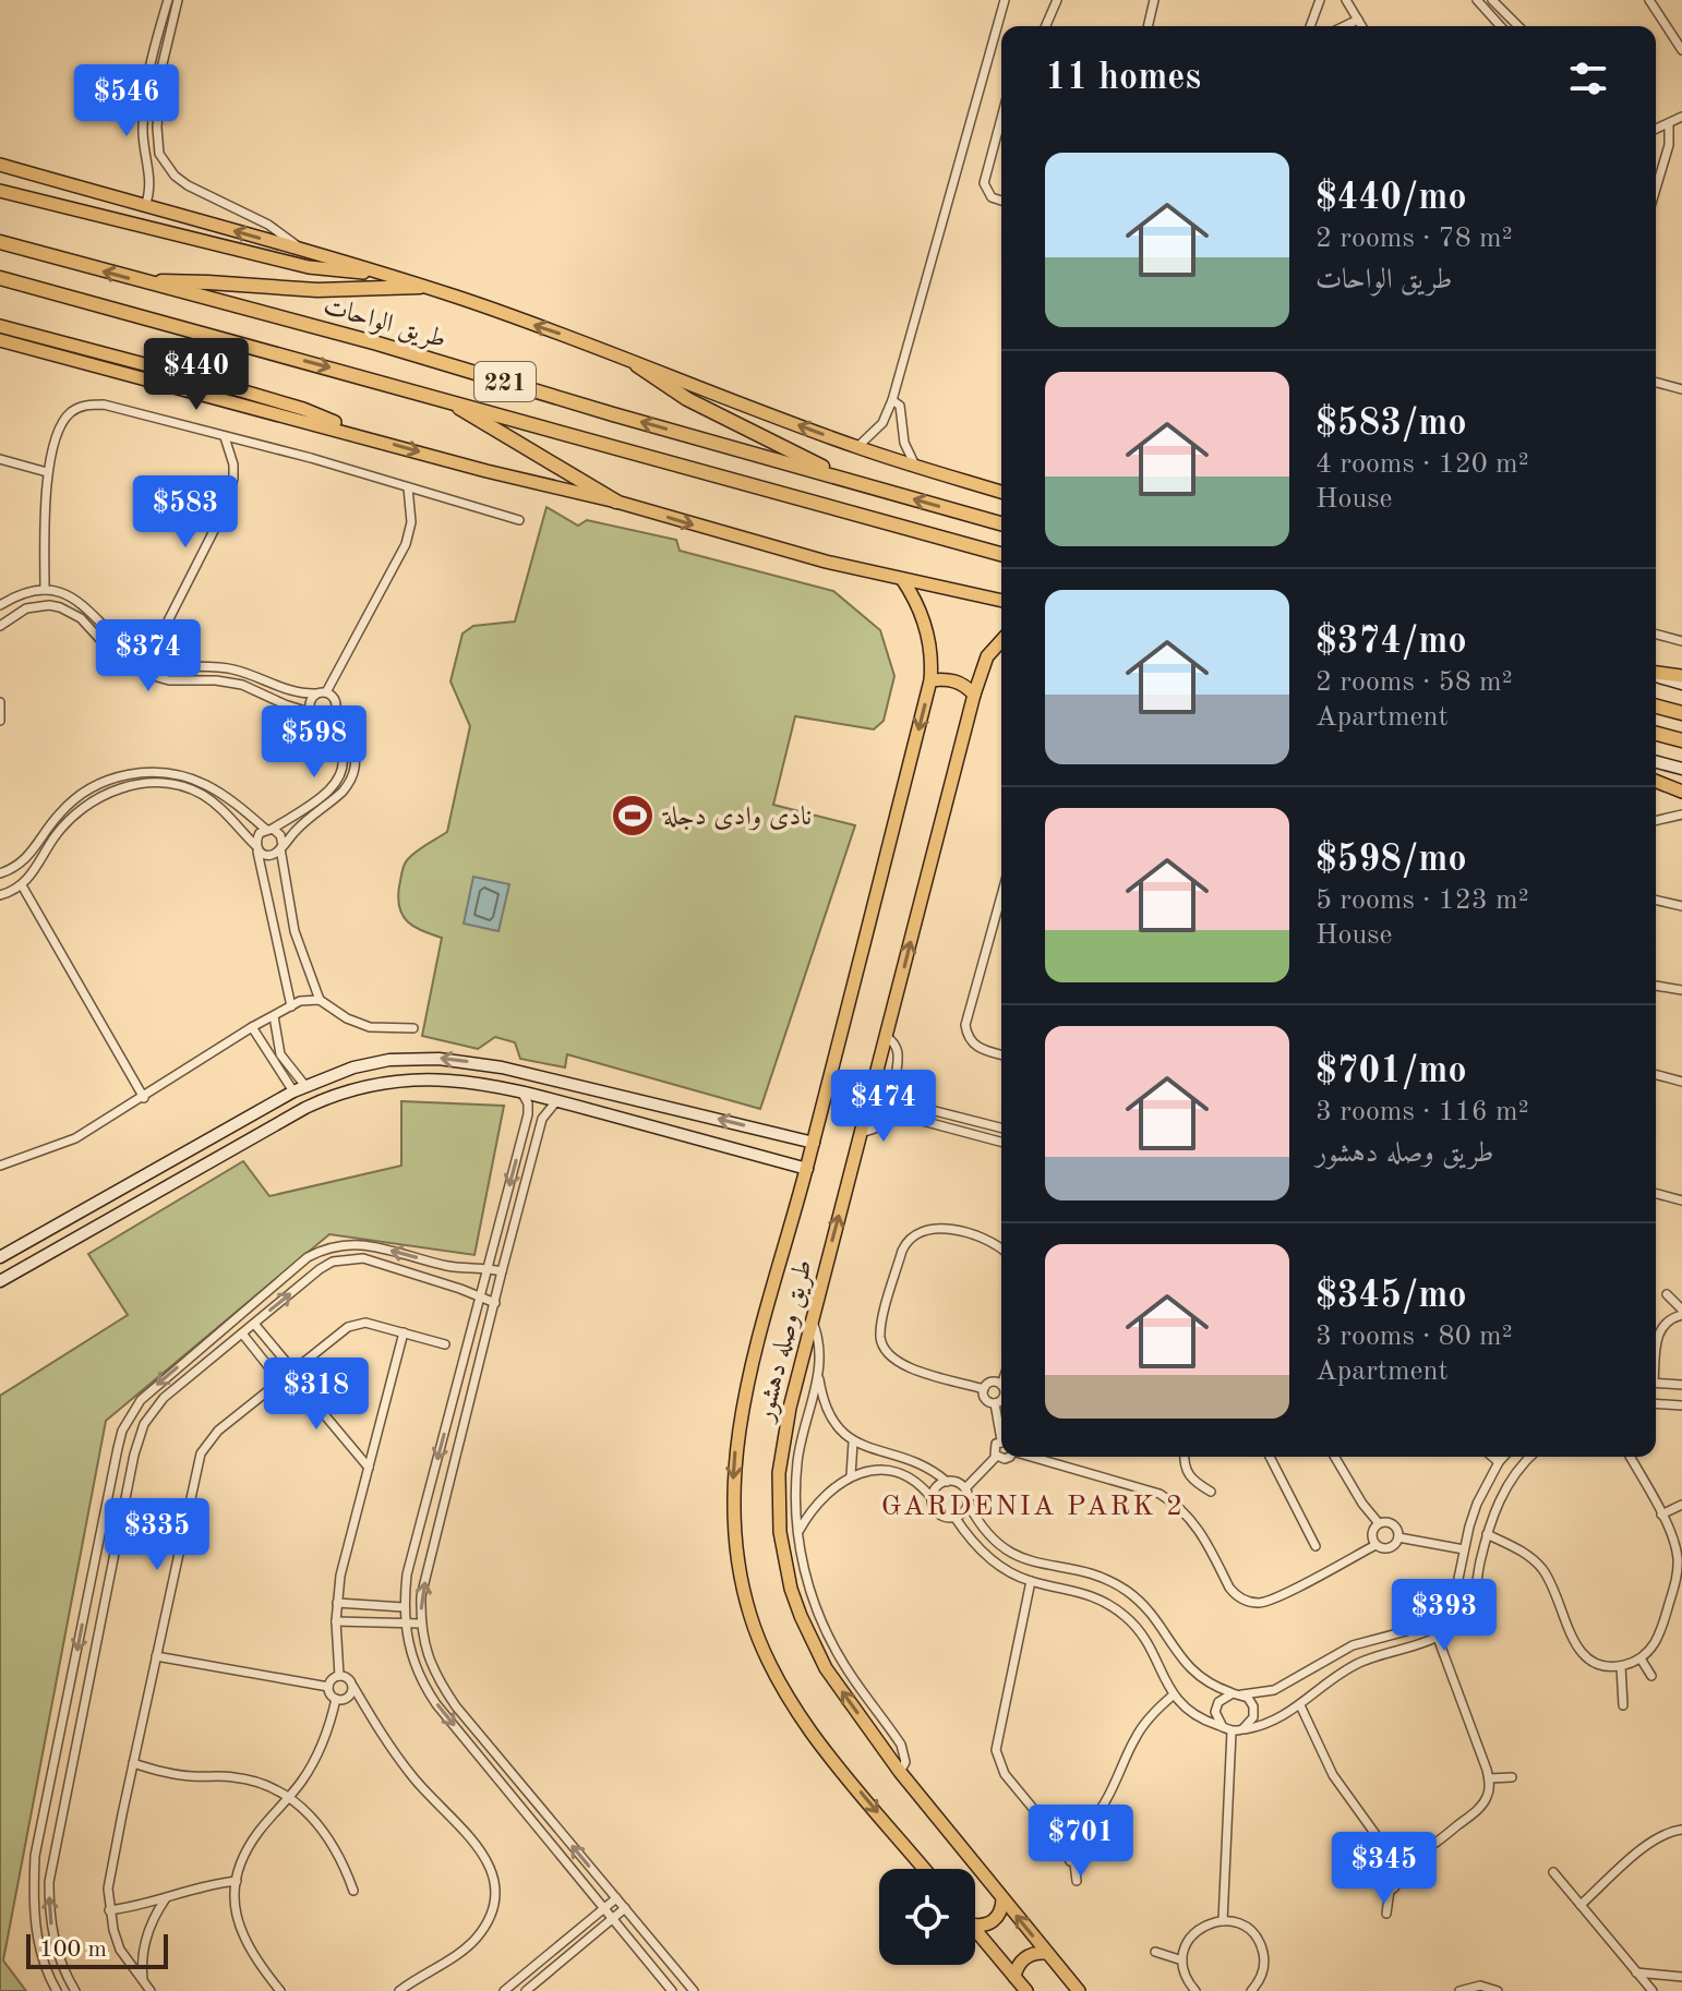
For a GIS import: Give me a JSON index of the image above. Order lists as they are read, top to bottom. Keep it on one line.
{"streets":{"highway":["طريق الواحات","221"],"main road":["طريق وصله دهشور"]},"districts":["GARDENIA PARK 2"],"places":{"sports":["نادى وادى دجلة"]},"scale_bar":"100 m","page":{"heading":"11 homes","price":["$546","$440","$583","$374","$598","$474","$318","$335","$393","$701","$345"],"list":[{"name":"$440/mo","note":"2 rooms · 78 m² · طريق الواحات"},{"name":"$583/mo","note":"4 rooms · 120 m² · House"},{"name":"$374/mo","note":"2 rooms · 58 m² · Apartment"},{"name":"$598/mo","note":"5 rooms · 123 m² · House"},{"name":"$701/mo","note":"3 rooms · 116 m² · طريق وصله دهشور"},{"name":"$345/mo","note":"3 rooms · 80 m² · Apartment"}],"scale":"100 m"}}
